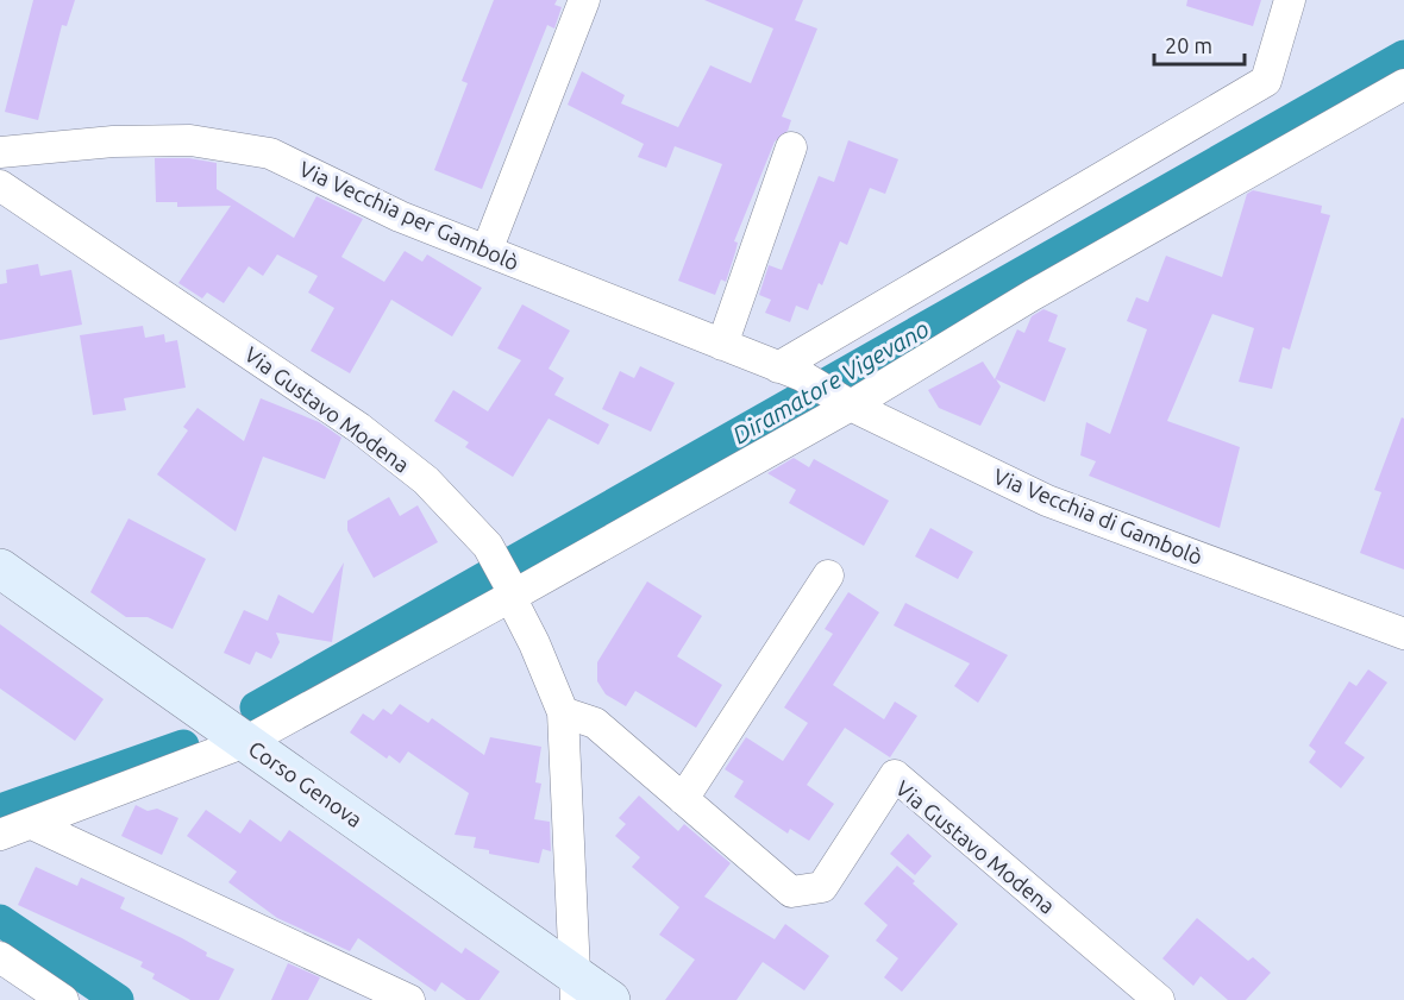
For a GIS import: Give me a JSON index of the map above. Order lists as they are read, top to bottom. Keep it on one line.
{"streets":{"main road":["Corso Genova"],"street":["Via Vecchia per Gambolò","Via Gustavo Modena","Via Vecchia di Gambolò"]},"crossings":[["Via Vecchia per Gambolò","Via Vecchia di Gambolò"],["Via Gustavo Modena","Corso Genova"]],"water":["Diramatore Vigevano"],"scale_bar":"20 m"}
